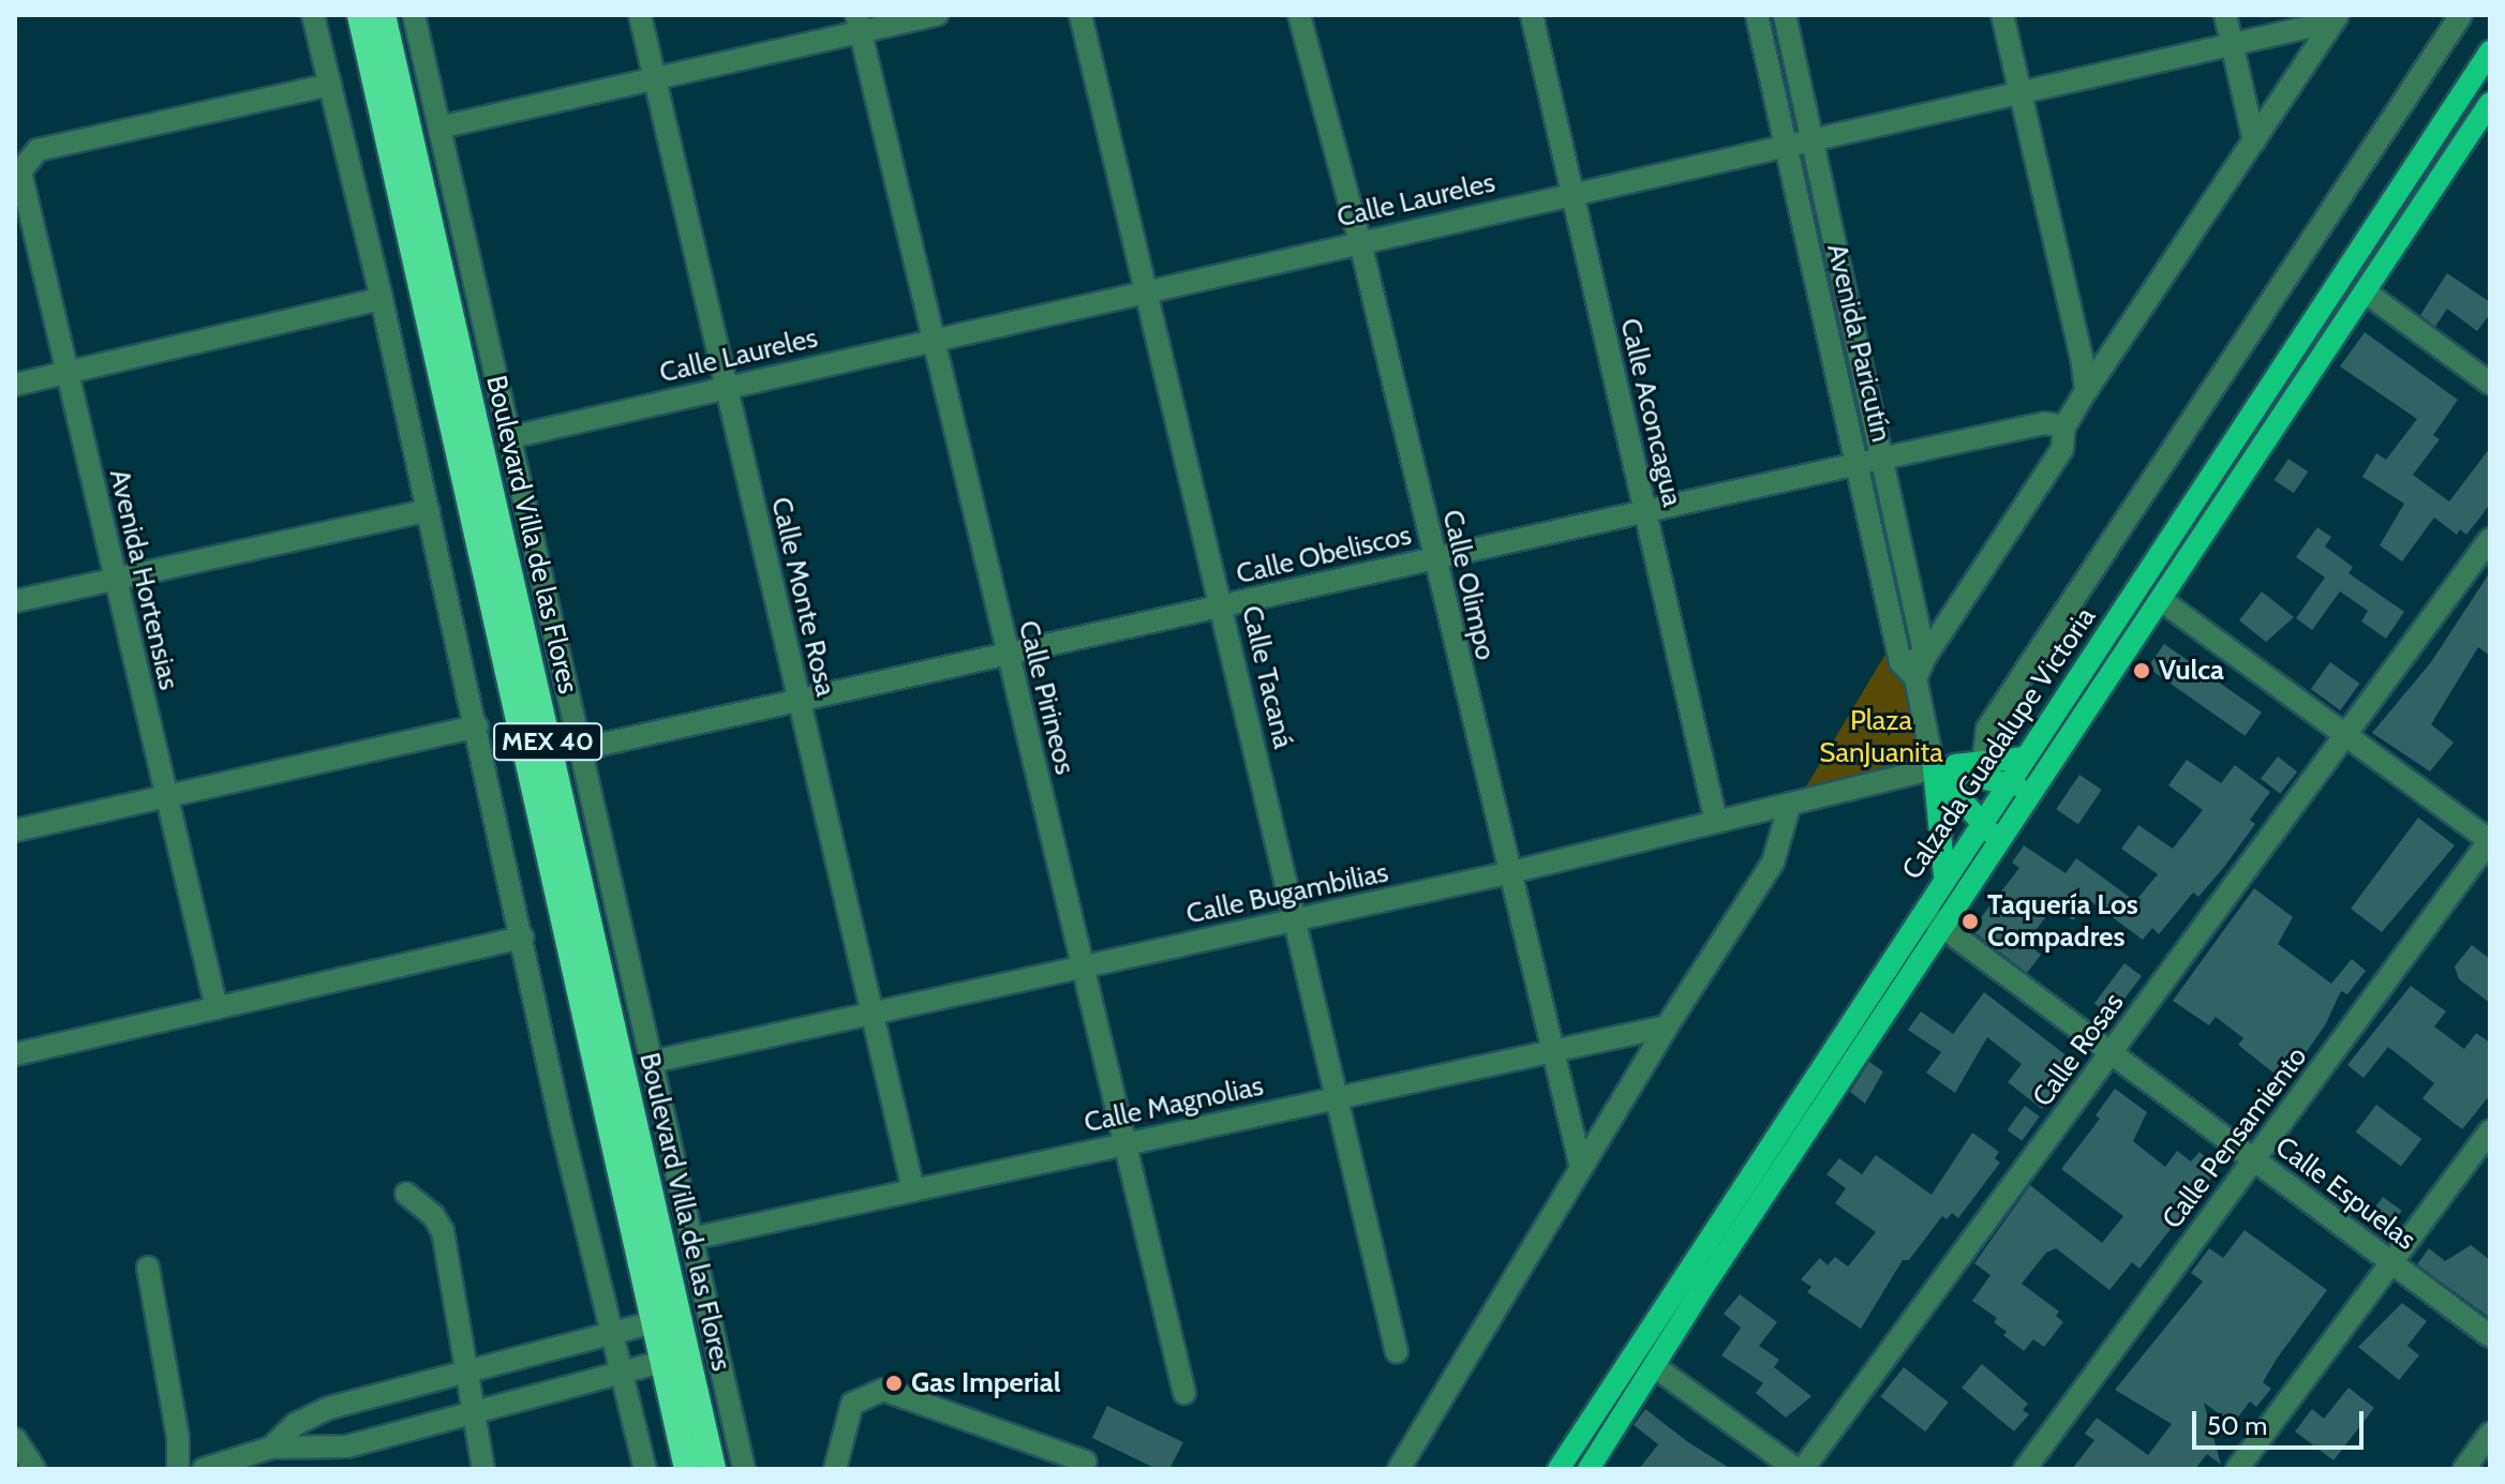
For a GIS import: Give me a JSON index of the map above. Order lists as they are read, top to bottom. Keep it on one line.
{"streets":{"highway":["Boulevard Villa de las Flores","MEX 40"],"main road":["Calzada Guadalupe Victoria"],"street":["Calle Laureles","Avenida Paricutín","Calle Aconcagua","Calle Obeliscos","Avenida Hortensias","Calle Olimpo","Calle Monte Rosa","Calle Tacaná","Calle Pirineos","Calle Bugambilias","Calle Rosas","Calle Magnolias","Calle Pensamiento","Calle Espuelas"]},"crossings":[["Calle Laureles","Avenida Paricutín"],["Calle Laureles","Calle Aconcagua"],["Calle Laureles","Calle Olimpo"],["Calle Laureles","Calle Monte Rosa"],["Calle Laureles","Calle Tacaná"],["Calle Laureles","Calle Pirineos"],["Avenida Paricutín","Calle Obeliscos"],["Avenida Paricutín","Calle Bugambilias"],["Calle Aconcagua","Calle Obeliscos"],["Calle Aconcagua","Calle Bugambilias"],["Calle Obeliscos","Calle Olimpo"],["Calle Obeliscos","Calle Monte Rosa"],["Calle Obeliscos","Calle Tacaná"],["Calle Obeliscos","Calle Pirineos"],["Calle Olimpo","Calle Bugambilias"],["Calle Olimpo","Calle Magnolias"],["Calle Monte Rosa","Calle Bugambilias"],["Calle Monte Rosa","Calle Magnolias"],["Calle Tacaná","Calle Bugambilias"],["Calle Tacaná","Calle Magnolias"],["Calle Pirineos","Calle Bugambilias"],["Calle Pirineos","Calle Magnolias"],["Calzada Guadalupe Victoria","Calle Espuelas"],["Calle Rosas","Calle Espuelas"],["Calle Pensamiento","Calle Espuelas"]],"parks":["Plaza SanJuanita"],"places":["Vulca","Taquería Los Compadres","Gas Imperial"],"scale_bar":"50 m"}
